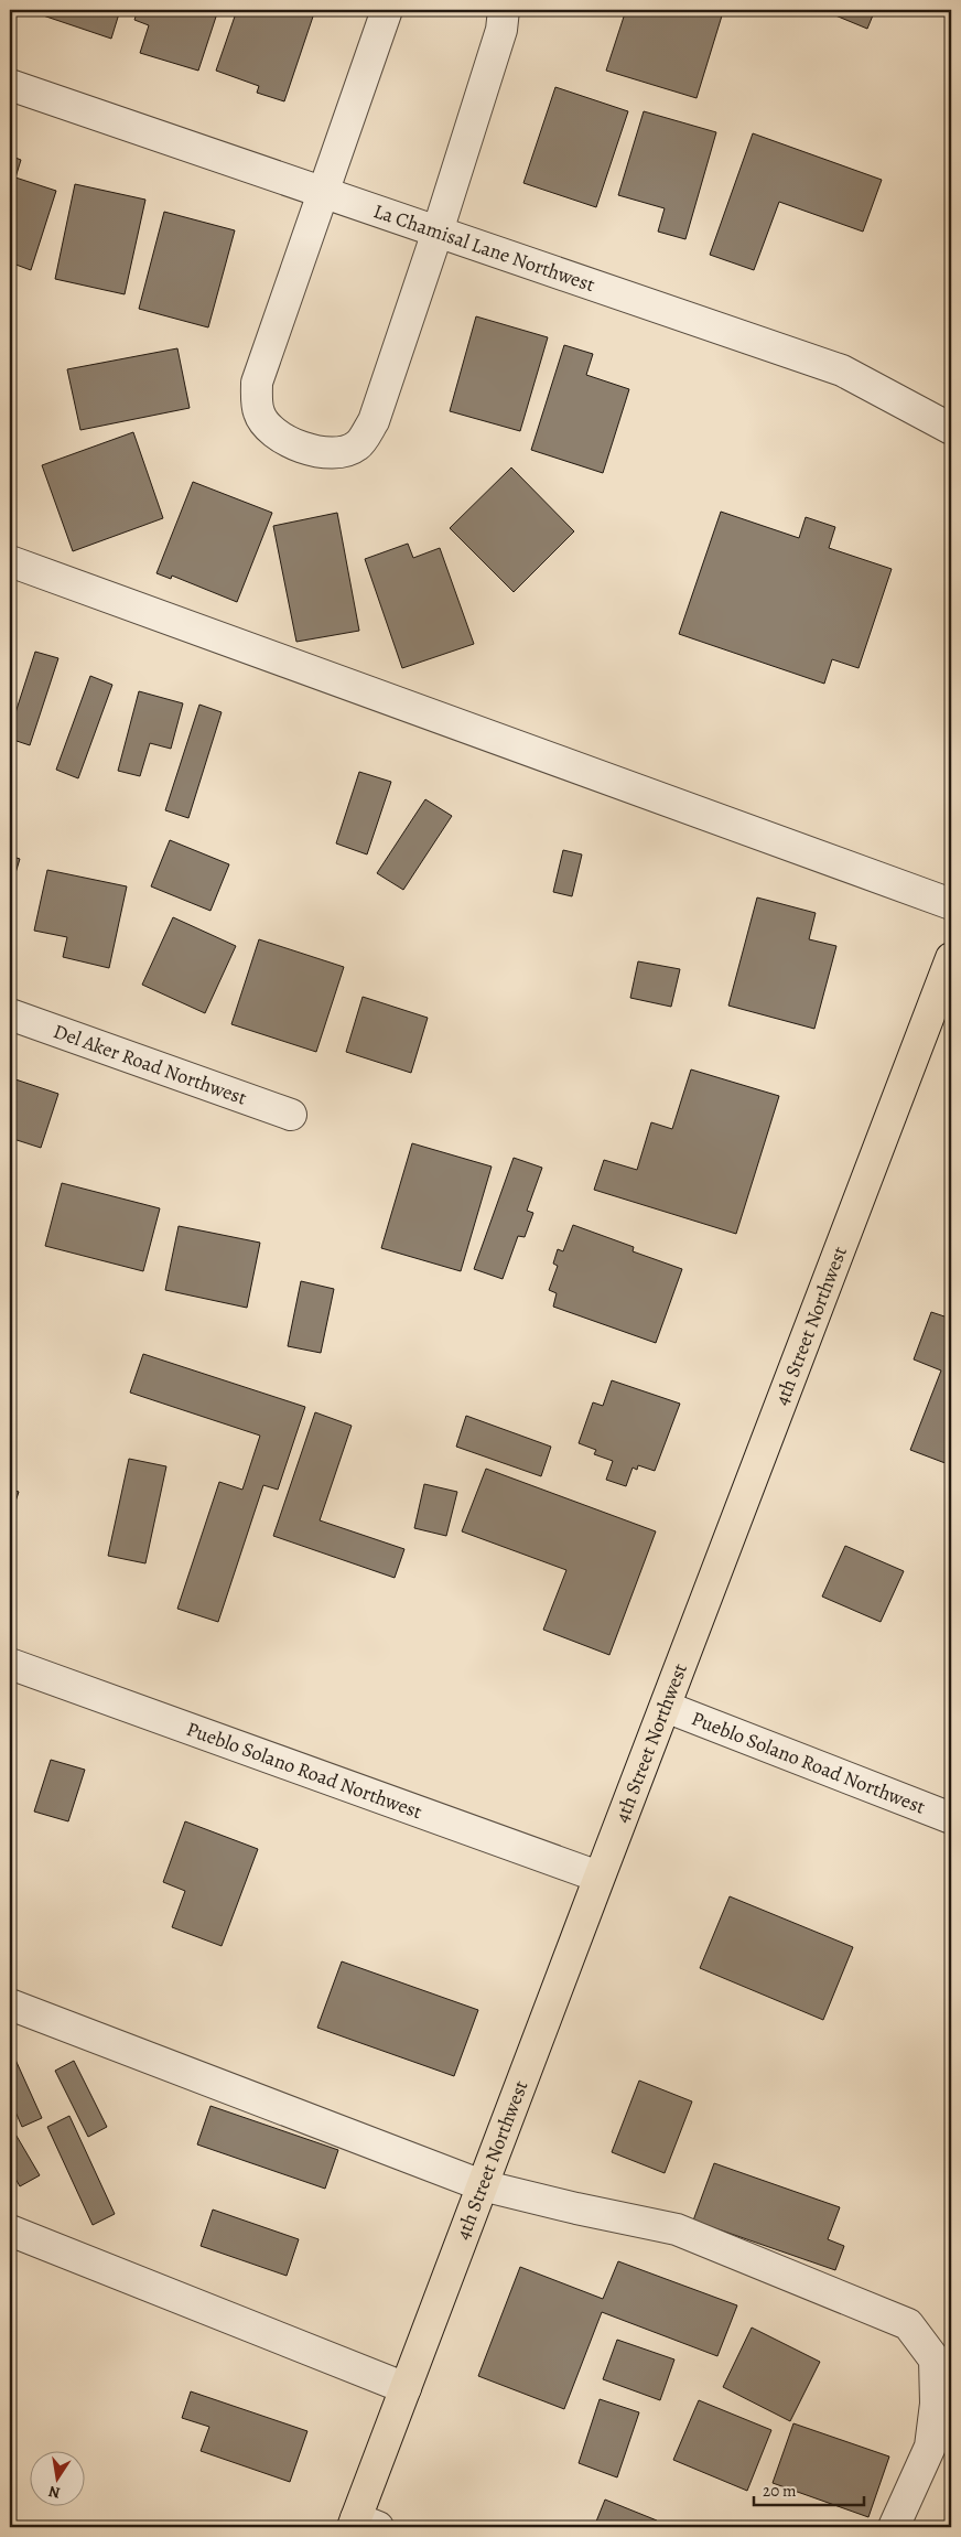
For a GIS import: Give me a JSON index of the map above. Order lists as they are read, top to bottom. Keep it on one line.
{"streets":{"main road":["4th Street Northwest"],"street":["La Chamisal Lane Northwest","Del Aker Road Northwest","Pueblo Solano Road Northwest"]},"crossings":[["4th Street Northwest","Pueblo Solano Road Northwest"]],"scale_bar":"20 m","north":"bottom"}
